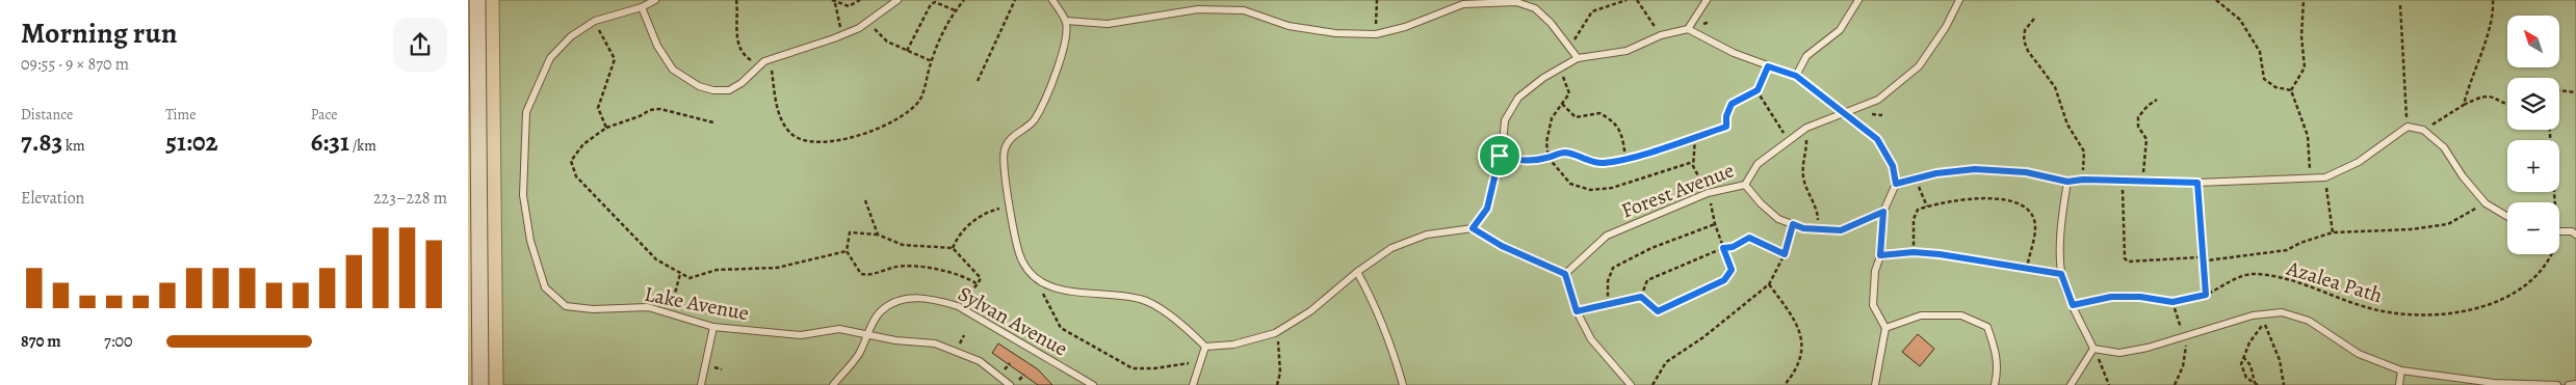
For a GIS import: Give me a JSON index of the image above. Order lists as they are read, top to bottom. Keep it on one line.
{"streets":{"lane":["Forest Avenue","Lake Avenue","Sylvan Avenue"],"path":["Azalea Path"]},"crossings":[["Lake Avenue","Sylvan Avenue"]],"north":"top left","page":{"heading":["Morning run","09:55 · 9 × 870 m"],"map_buttons":["+","−"],"stats":[["Distance","7.83 km"],["Time","51:02"],["Pace","6:31 /km"]],"chart":["Elevation","223–228 m"],"list":[{"name":"870 m","note":"7:00"}]}}
